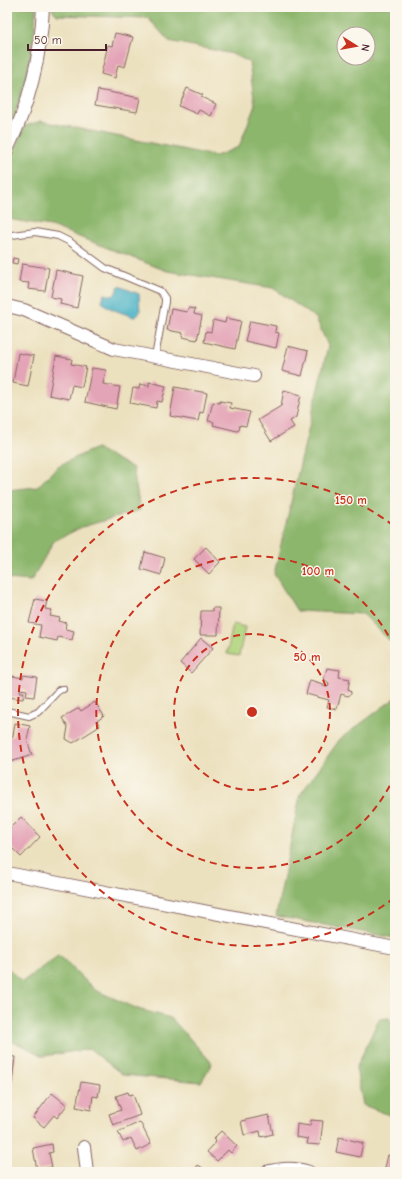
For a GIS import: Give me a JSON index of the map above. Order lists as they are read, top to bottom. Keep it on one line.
{"scale_bar":"50 m","north":"right","rings":["150 m","100 m","50 m"]}
